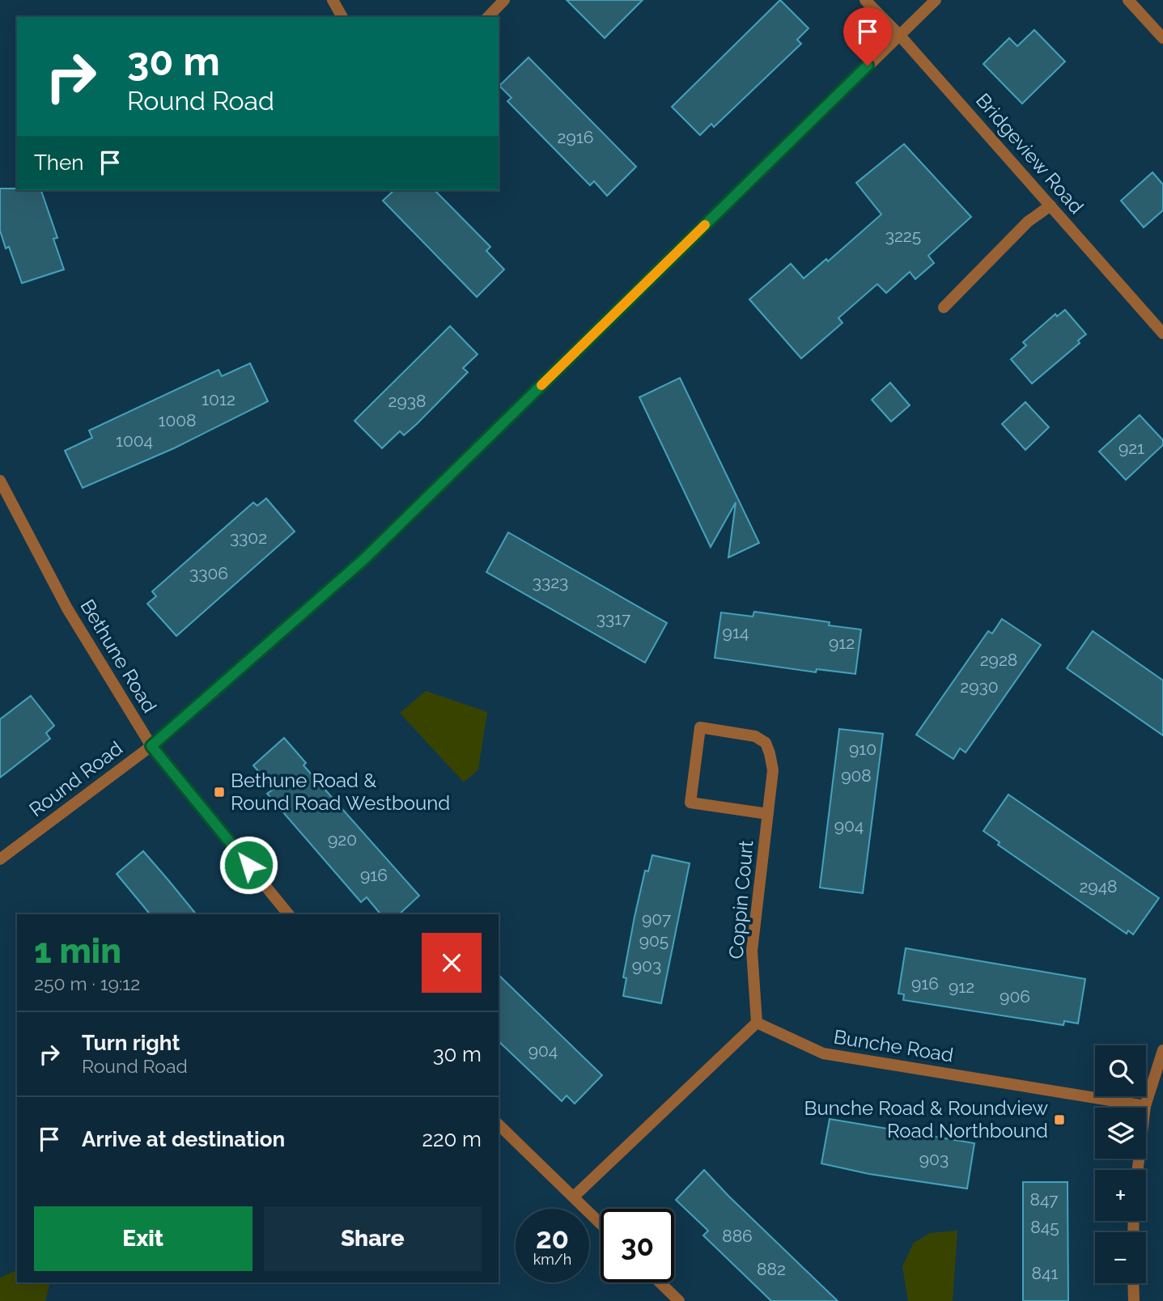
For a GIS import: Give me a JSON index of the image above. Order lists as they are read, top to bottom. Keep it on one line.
{"streets":{"street":["Bridgeview Road","Bethune Road","Round Road","Coppin Court","Bunche Road"]},"crossings":[["Bridgeview Road","Round Road"],["Bethune Road","Round Road"],["Coppin Court","Bunche Road"]],"places":{"transit":["Bethune Road & Round Road Westbound","Bunche Road & Roundview Road Northbound"]},"house_numbers":["2916","3225","1012","2938","1008","1004","921","3302","3306","3323","3317","914","912","2928","2930","910","908","904","920","916","2948","907","905","903","916","912","906","904","903","847","845","886","882","841"],"page":{"turn":["30 m","Round Road"],"then":"Then","heading":["1 min","250 m · 19:12"],"list":[{"name":"Turn right","note":"Round Road","value":"30 m"},{"name":"Arrive at destination","value":"220 m"}],"map_buttons":["+","−"],"buttons":["Exit","Share"],"speed":"20 km/h","limit":"30"}}
